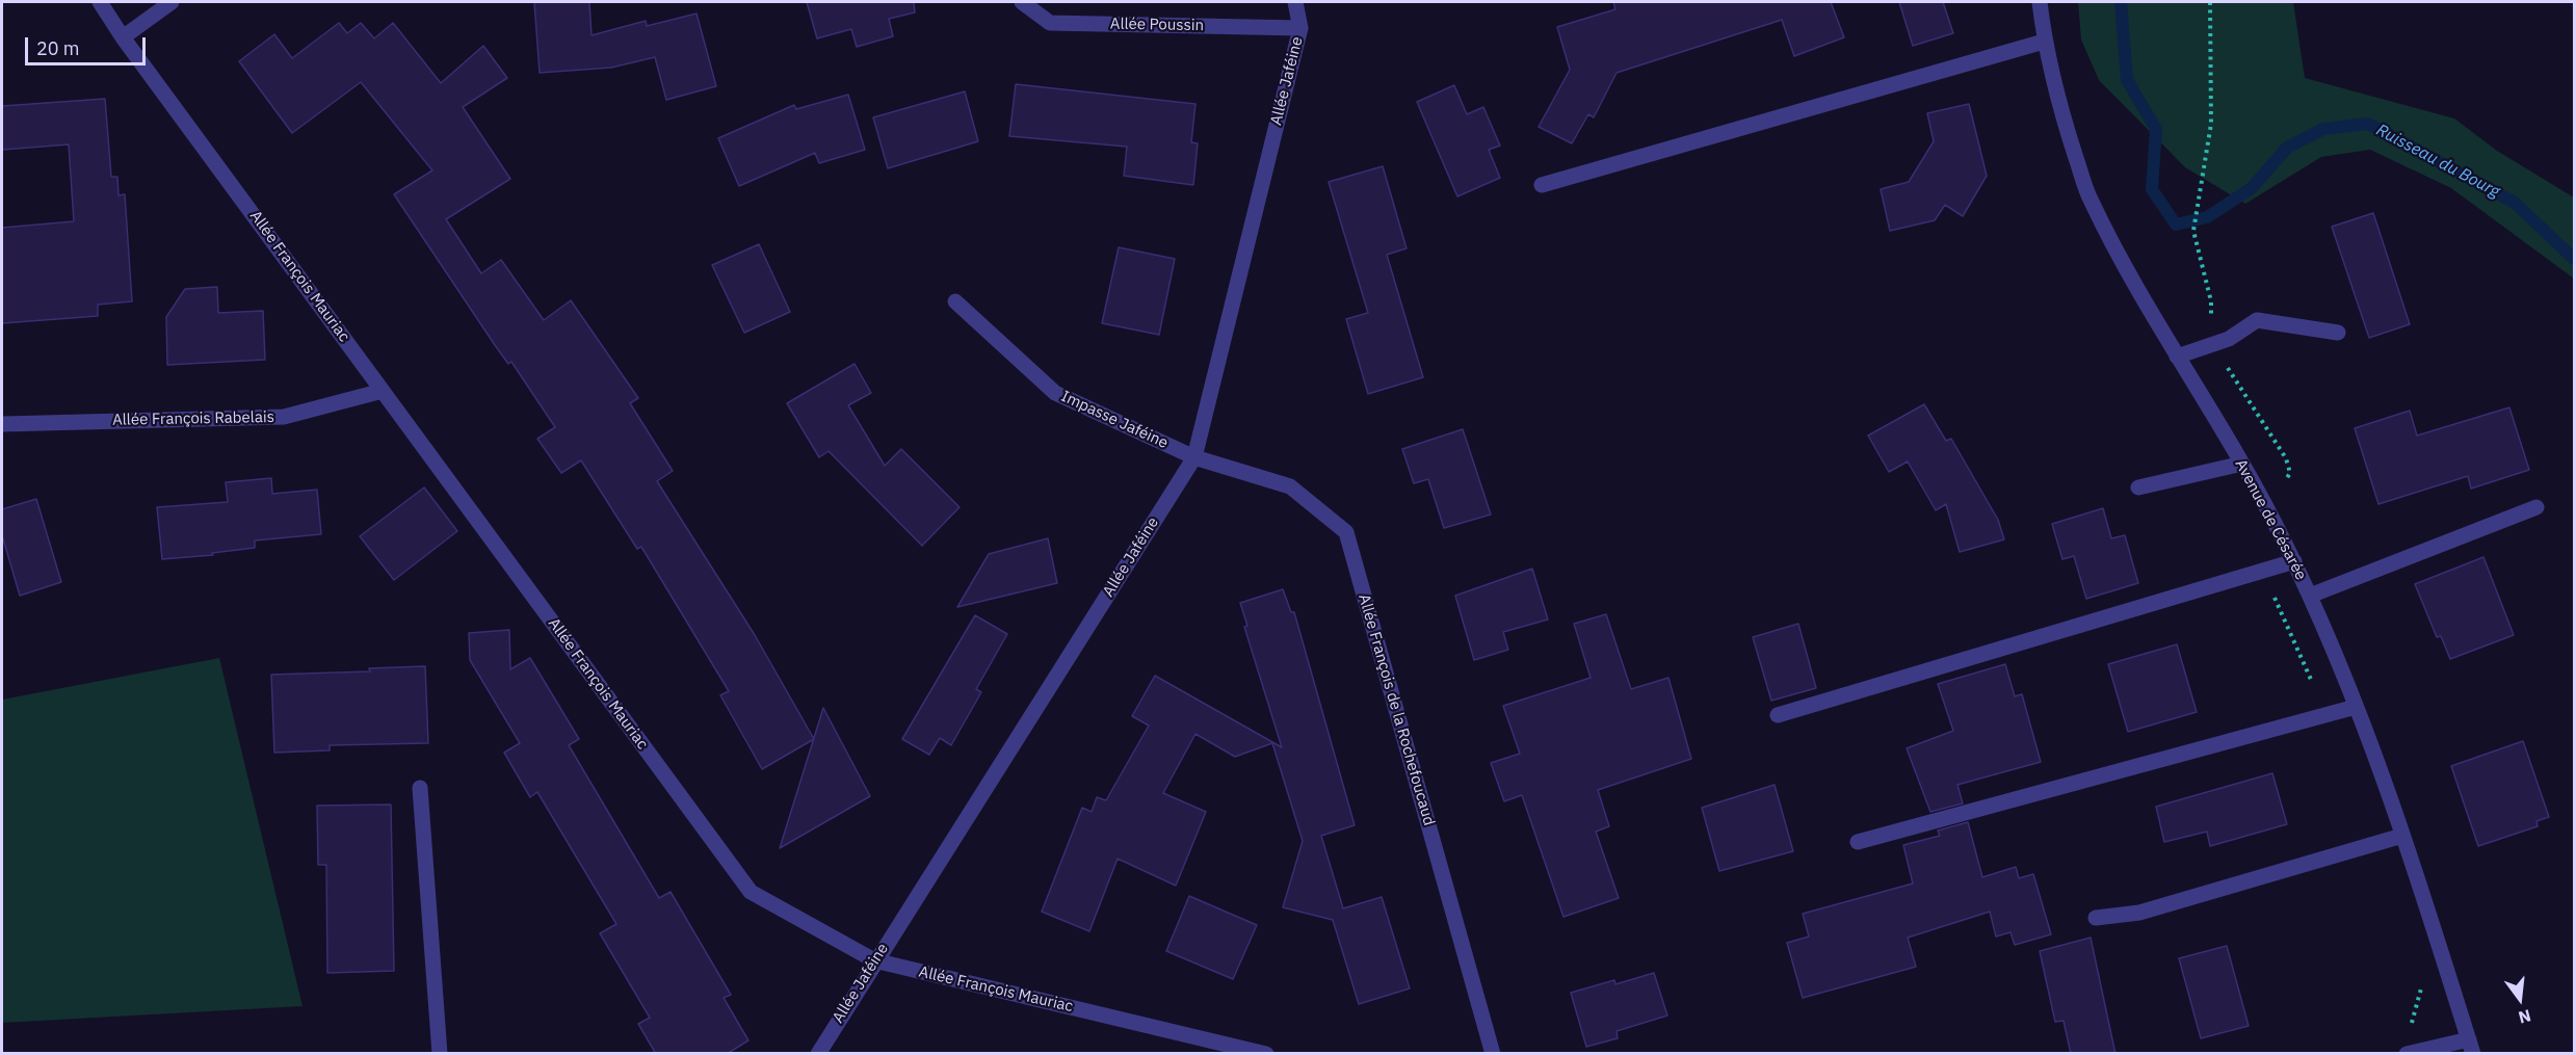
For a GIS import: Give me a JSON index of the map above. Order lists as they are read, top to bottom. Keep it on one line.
{"streets":{"street":["Allée Poussin","Allée Jaféine","Allée François Mauriac","Allée François Rabelais","Impasse Jaféine","Avenue de Césarée","Allée François de la Rochefoucaud"]},"crossings":[["Allée Poussin","Allée Jaféine"],["Allée Jaféine","Allée François Mauriac"],["Allée Jaféine","Impasse Jaféine"],["Allée Jaféine","Allée François de la Rochefoucaud"],["Allée François Mauriac","Allée François Rabelais"],["Impasse Jaféine","Allée François de la Rochefoucaud"]],"water":["Ruisseau du Bourg"],"scale_bar":"20 m","north":"bottom"}
